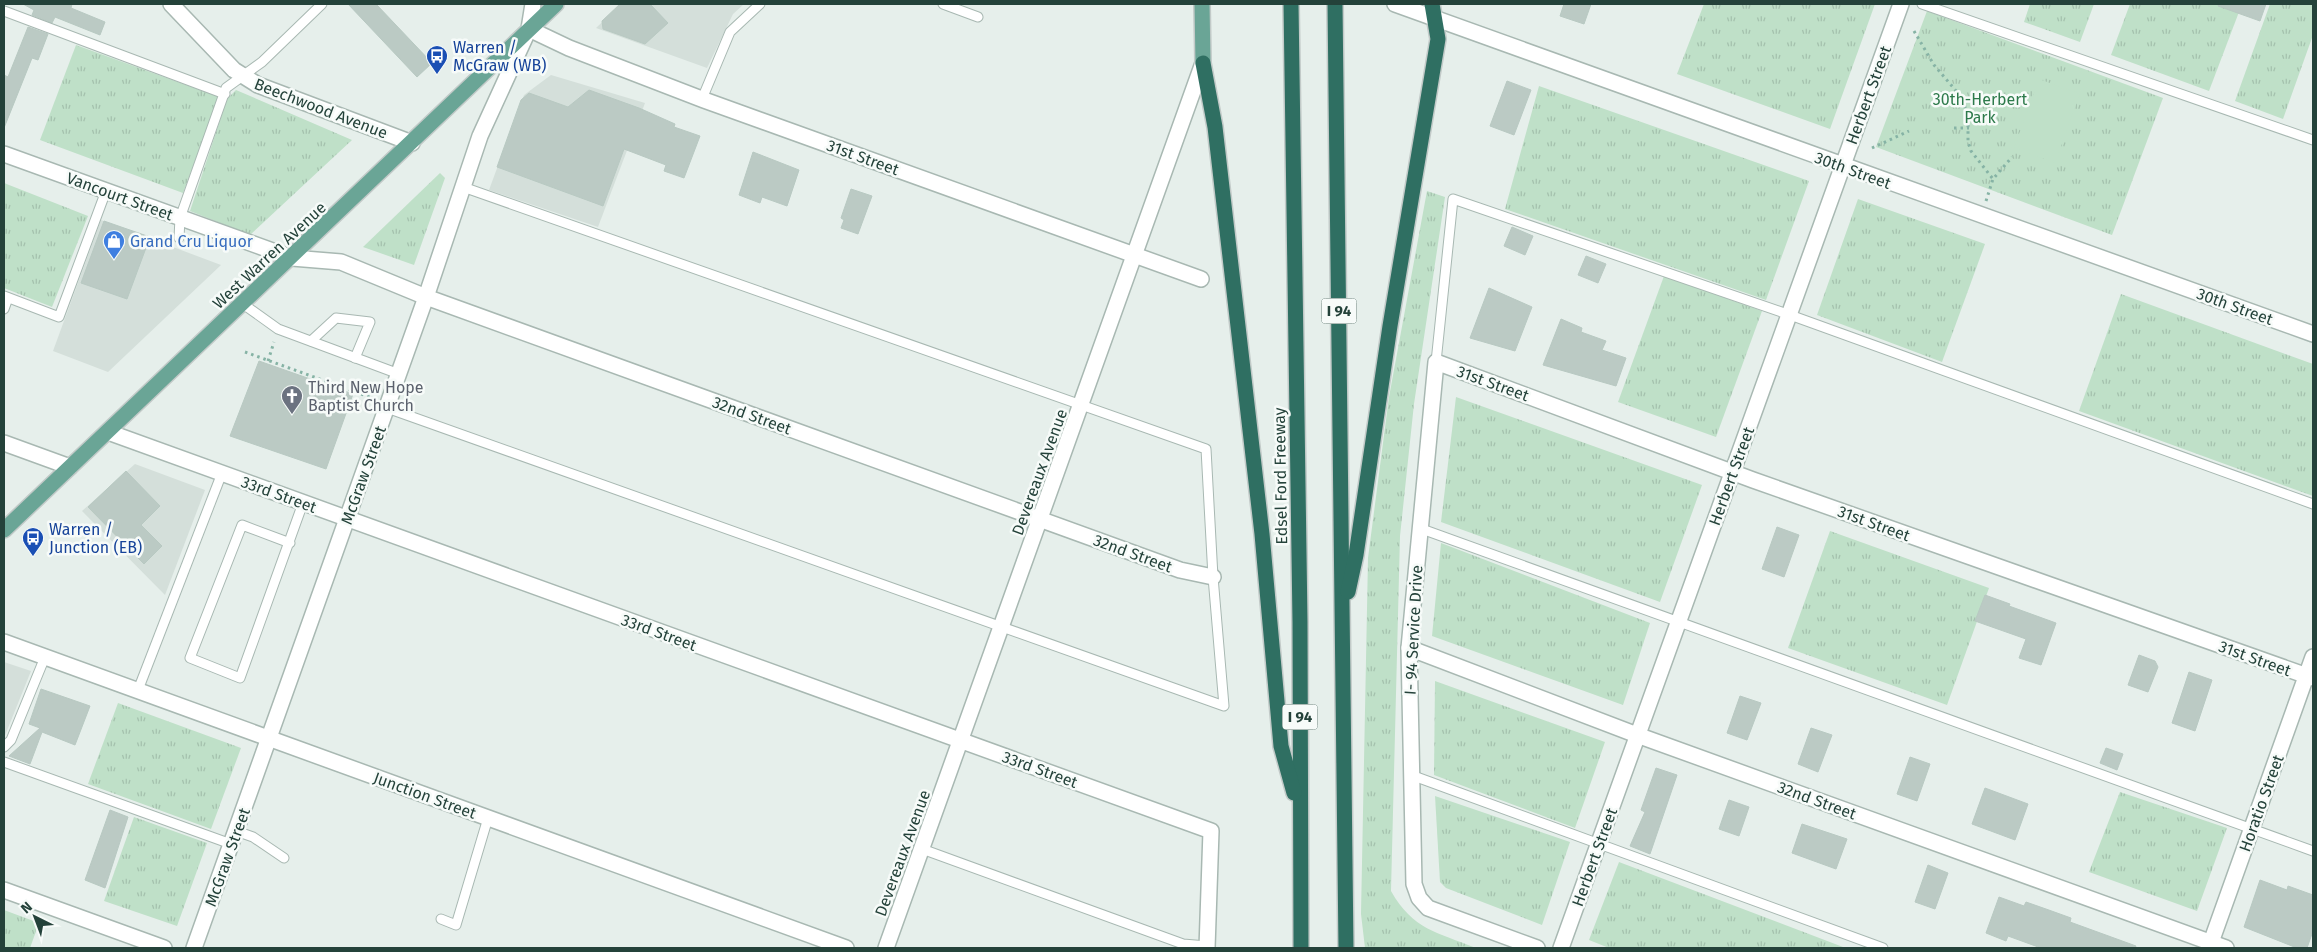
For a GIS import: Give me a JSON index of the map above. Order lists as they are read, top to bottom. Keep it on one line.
{"streets":{"highway":["I 94","Edsel Ford Freeway"],"main road":["West Warren Avenue","Devereaux Avenue"],"street":["Herbert Street","Beechwood Avenue","31st Street","30th Street","Vancourt Street","32nd Street","McGraw Street","33rd Street","I- 94 Service Drive","Junction Street","Horatio Street"]},"crossings":[["Herbert Street","31st Street"],["Herbert Street","30th Street"],["Herbert Street","32nd Street"],["Beechwood Avenue","West Warren Avenue"],["31st Street","West Warren Avenue"],["31st Street","Devereaux Avenue"],["31st Street","McGraw Street"],["31st Street","I- 94 Service Drive"],["31st Street","Horatio Street"],["Vancourt Street","West Warren Avenue"],["Vancourt Street","32nd Street"],["West Warren Avenue","32nd Street"],["West Warren Avenue","McGraw Street"],["West Warren Avenue","33rd Street"],["32nd Street","Devereaux Avenue"],["32nd Street","McGraw Street"],["32nd Street","I- 94 Service Drive"],["32nd Street","Horatio Street"],["Devereaux Avenue","33rd Street"],["McGraw Street","33rd Street"],["McGraw Street","Junction Street"]],"parks":["30th-Herbert Park"],"places":{"bus stop":["Warren / McGraw (WB)","Warren / Junction (EB)"],"shop":["Grand Cru Liquor"],"church":["Third New Hope Baptist Church"]},"north":"top left"}
